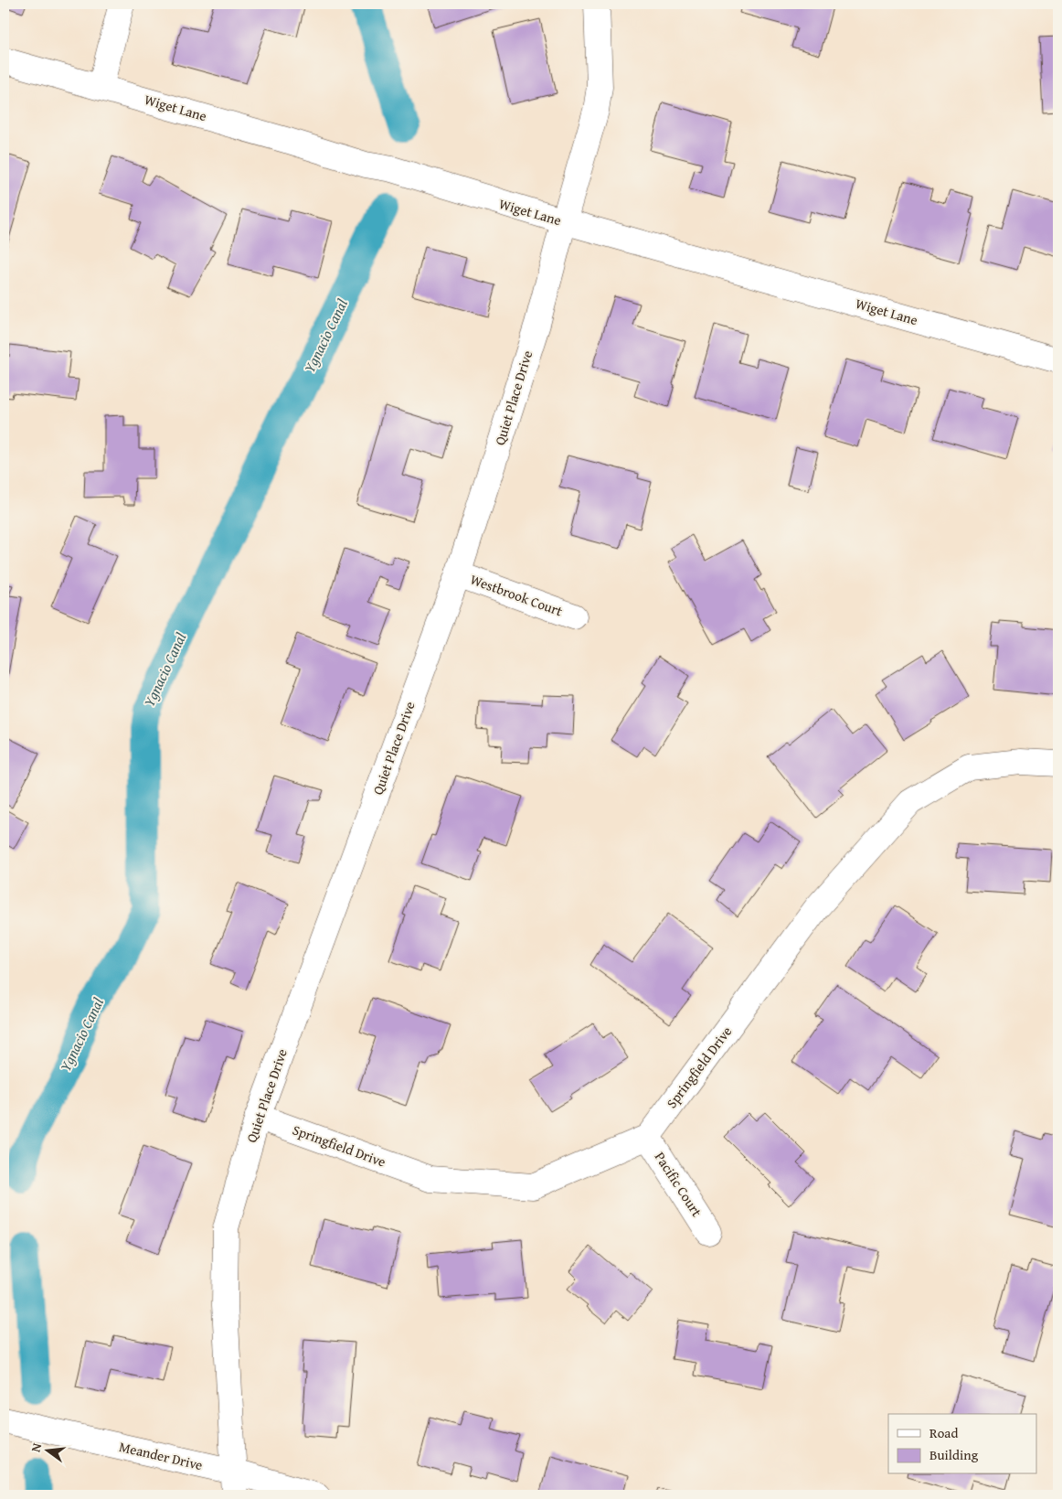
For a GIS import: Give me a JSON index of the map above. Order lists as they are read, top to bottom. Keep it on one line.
{"streets":{"street":["Wiget Lane","Quiet Place Drive","Westbrook Court","Springfield Drive","Pacific Court","Meander Drive"]},"crossings":[["Wiget Lane","Quiet Place Drive"],["Quiet Place Drive","Westbrook Court"],["Quiet Place Drive","Springfield Drive"],["Quiet Place Drive","Meander Drive"],["Springfield Drive","Pacific Court"]],"water":["Ygnacio Canal"],"legend":["Road","Building"],"north":"left"}
